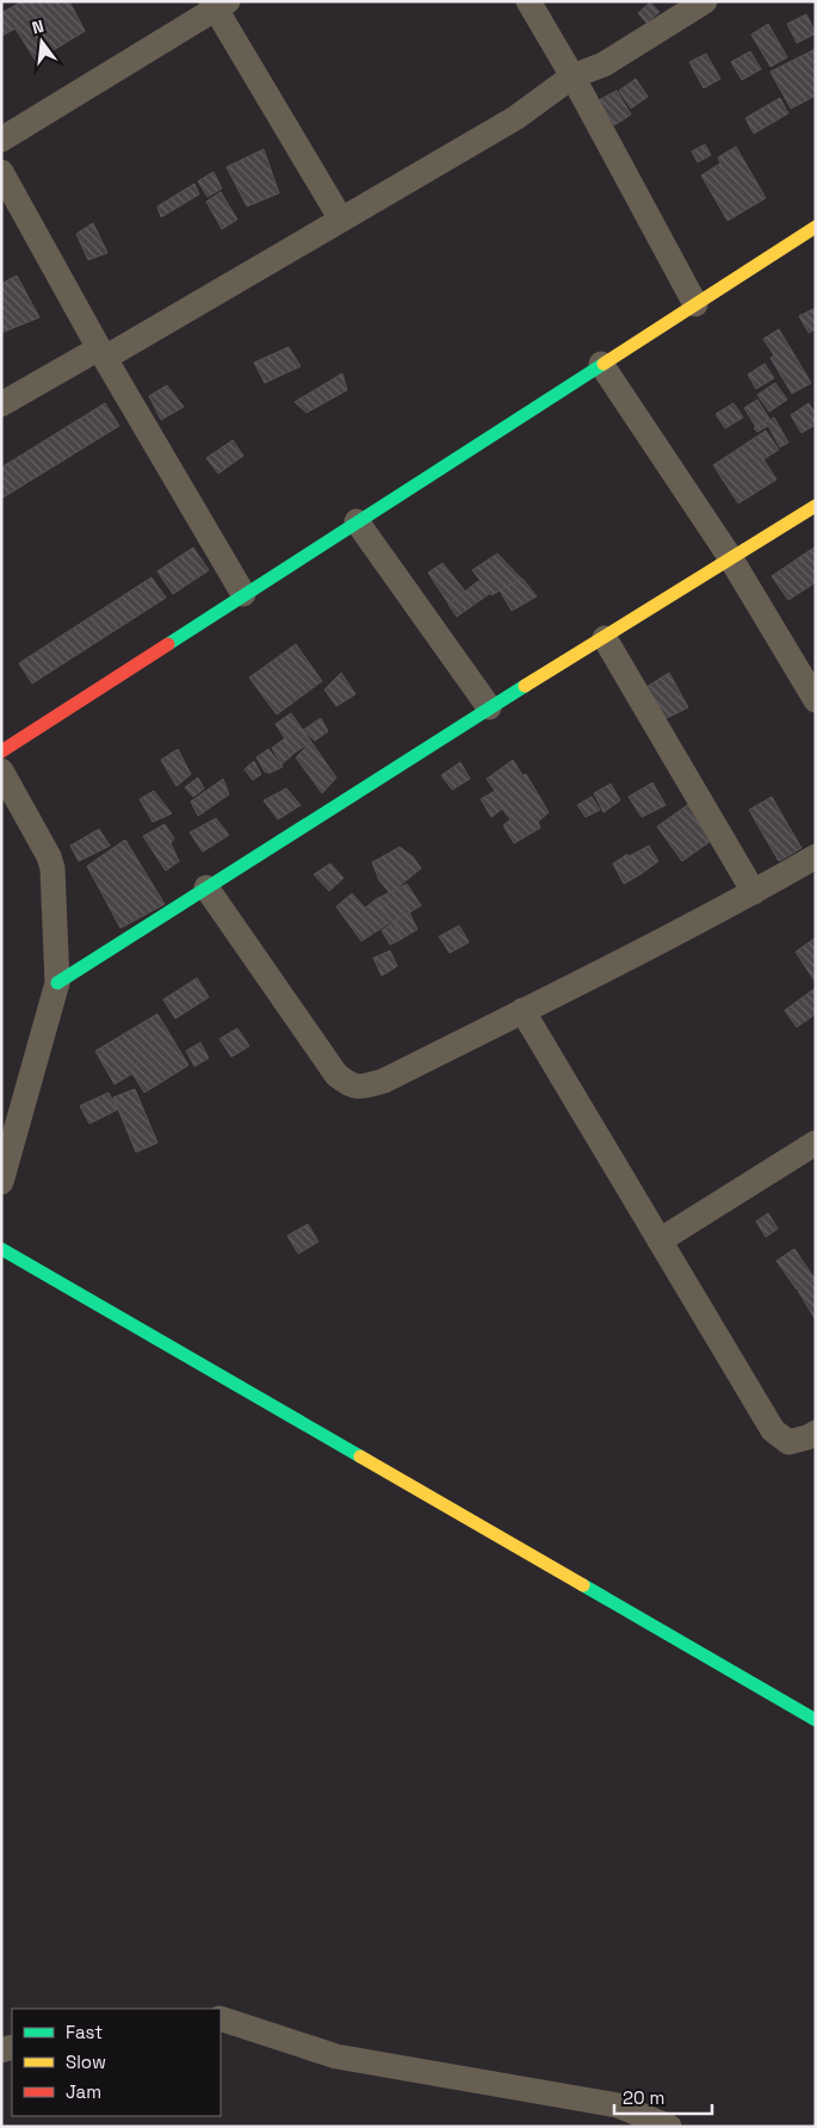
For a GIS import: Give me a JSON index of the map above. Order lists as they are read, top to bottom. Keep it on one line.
{"legend":["Fast","Slow","Jam"],"scale_bar":"20 m","north":"top"}
